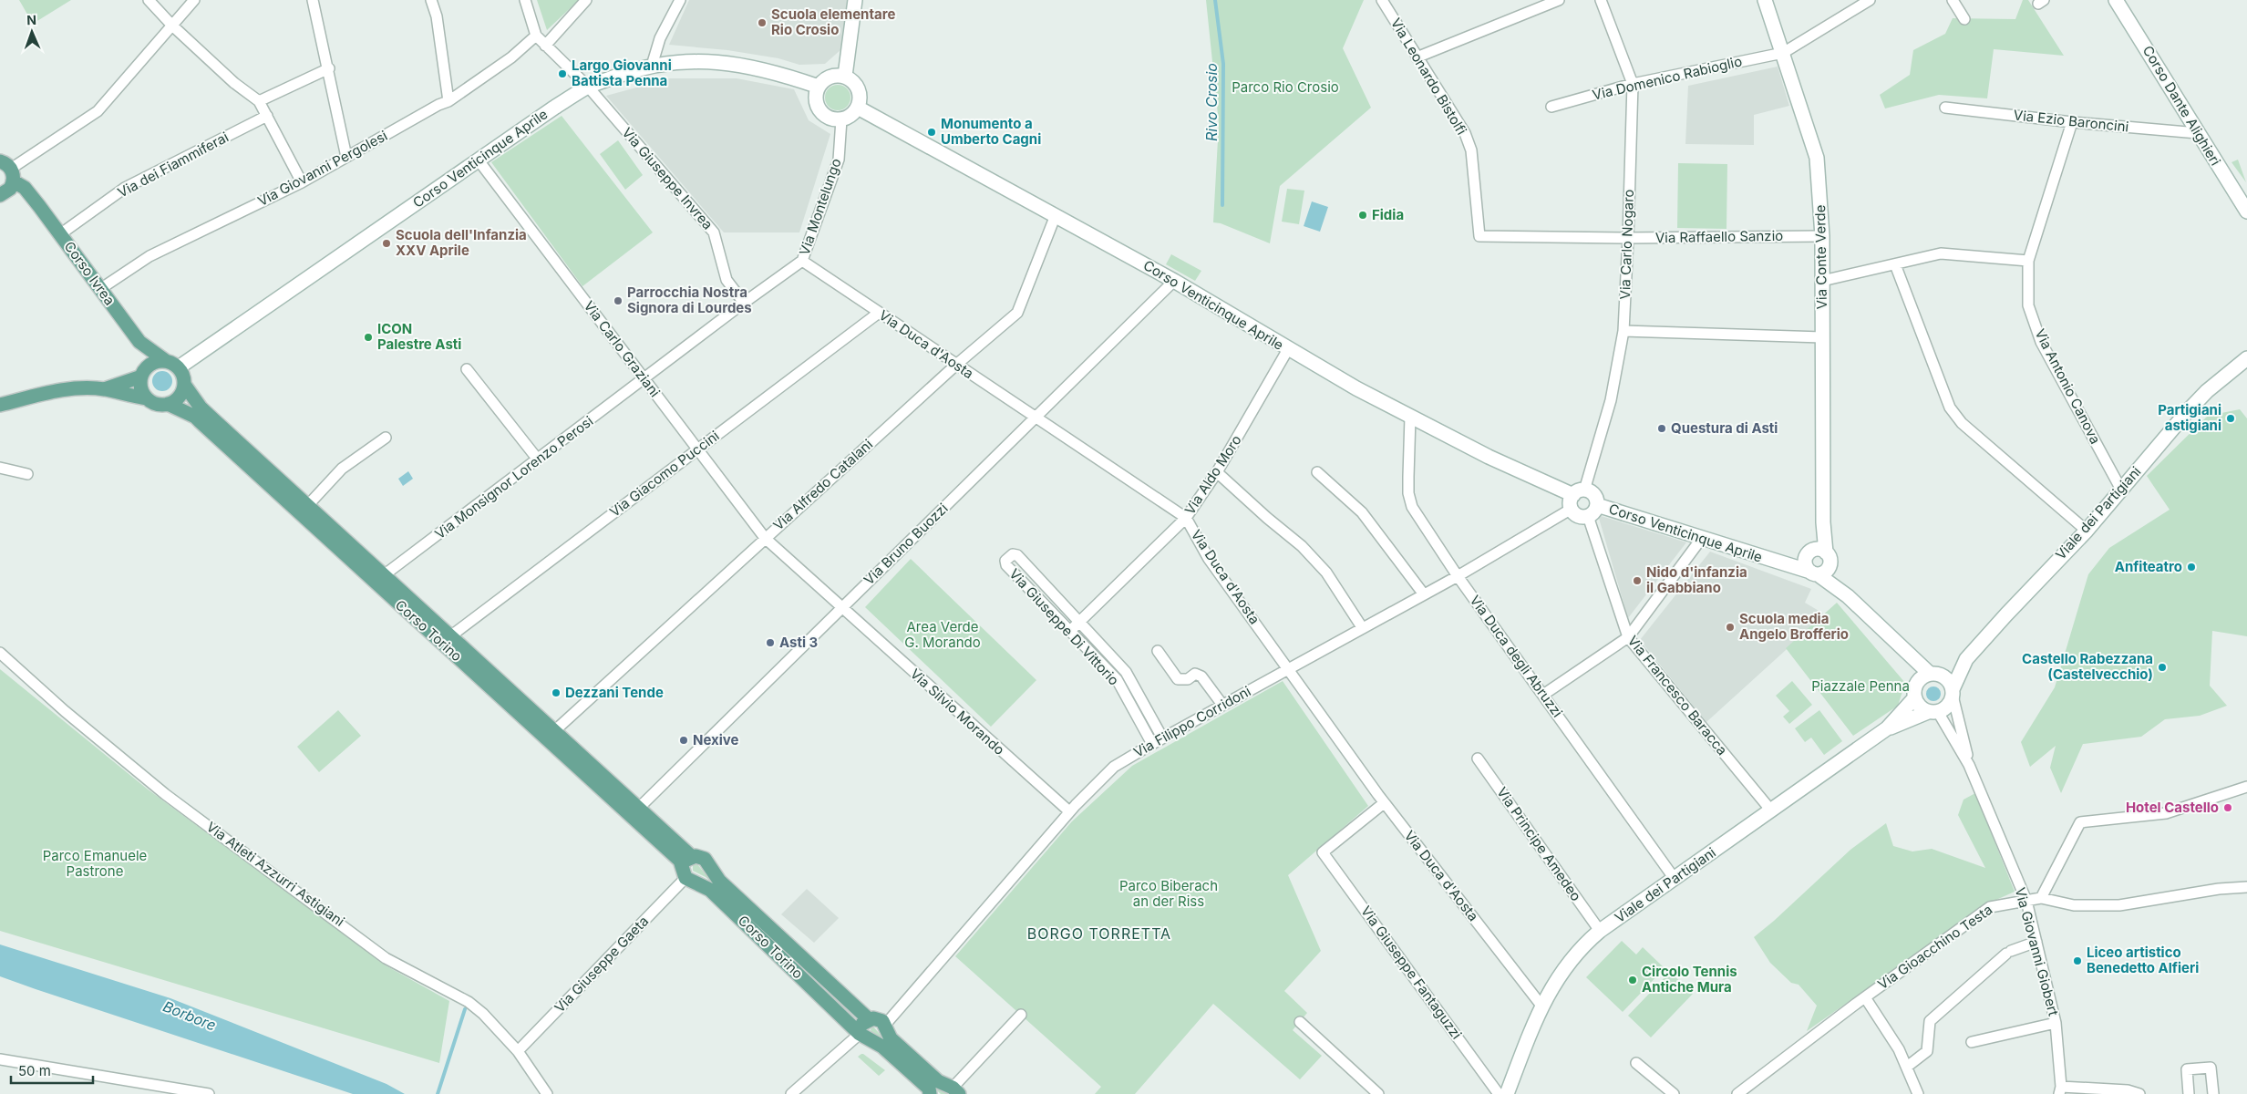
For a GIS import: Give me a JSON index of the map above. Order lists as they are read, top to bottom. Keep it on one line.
{"streets":{"main road":["Corso Ivrea","Corso Torino"],"street":["Via Leonardo Bistolfi","Via Domenico Rabioglio","Corso Dante Alighieri","Via Ezio Baroncini","Corso Venticinque Aprile","Via dei Fiammiferai","Via Giovanni Pergolesi","Via Giuseppe Invrea","Via Montelungo","Via Raffaello Sanzio","Via Carlo Nogaro","Via Conte Verde","Via Duca d'Aosta","Via Carlo Graziani","Via Antonio Canova","Via Giacomo Puccini","Via Aldo Moro","Via Monsignor Lorenzo Perosi","Via Alfredo Catalani","Viale dei Partigiani","Via Bruno Buozzi","Via Giuseppe Di Vittorio","Via Duca degli Abruzzi","Via Francesco Baracca","Via Silvio Morando","Via Filippo Corridoni","Via Principe Amedeo","Via Atleti Azzurri Astigiani","Via Gioacchino Testa","Via Giovanni Giobert","Via Giuseppe Gaeta","Via Giuseppe Fantaguzzi"]},"crossings":[["Via Leonardo Bistolfi","Via Raffaello Sanzio"],["Via Domenico Rabioglio","Via Carlo Nogaro"],["Via Domenico Rabioglio","Via Conte Verde"],["Corso Dante Alighieri","Via Ezio Baroncini"],["Via Ezio Baroncini","Via Antonio Canova"],["Corso Venticinque Aprile","Via Giuseppe Invrea"],["Corso Venticinque Aprile","Via Montelungo"],["Corso Venticinque Aprile","Via Carlo Nogaro"],["Corso Venticinque Aprile","Via Conte Verde"],["Corso Venticinque Aprile","Corso Ivrea"],["Corso Venticinque Aprile","Via Carlo Graziani"],["Corso Venticinque Aprile","Via Aldo Moro"],["Corso Venticinque Aprile","Via Alfredo Catalani"],["Corso Venticinque Aprile","Via Bruno Buozzi"],["Corso Venticinque Aprile","Corso Torino"],["Corso Venticinque Aprile","Via Duca degli Abruzzi"],["Corso Venticinque Aprile","Via Francesco Baracca"],["Corso Venticinque Aprile","Via Filippo Corridoni"],["Via dei Fiammiferai","Corso Ivrea"],["Via Giovanni Pergolesi","Via Giuseppe Invrea"],["Via Giovanni Pergolesi","Corso Ivrea"],["Via Giuseppe Invrea","Via Montelungo"],["Via Montelungo","Via Duca d'Aosta"],["Via Montelungo","Via Carlo Graziani"],["Via Montelungo","Via Monsignor Lorenzo Perosi"],["Via Raffaello Sanzio","Via Carlo Nogaro"],["Via Raffaello Sanzio","Via Conte Verde"],["Via Carlo Nogaro","Via Francesco Baracca"],["Via Carlo Nogaro","Via Filippo Corridoni"],["Via Conte Verde","Viale dei Partigiani"],["Via Conte Verde","Via Giovanni Giobert"],["Corso Ivrea","Corso Torino"],["Via Duca d'Aosta","Via Giacomo Puccini"],["Via Duca d'Aosta","Via Aldo Moro"],["Via Duca d'Aosta","Via Alfredo Catalani"],["Via Duca d'Aosta","Viale dei Partigiani"],["Via Duca d'Aosta","Via Bruno Buozzi"],["Via Duca d'Aosta","Via Filippo Corridoni"],["Via Duca d'Aosta","Via Giuseppe Fantaguzzi"],["Via Carlo Graziani","Via Giacomo Puccini"],["Via Carlo Graziani","Via Monsignor Lorenzo Perosi"],["Via Carlo Graziani","Via Alfredo Catalani"],["Via Carlo Graziani","Via Silvio Morando"],["Via Antonio Canova","Viale dei Partigiani"],["Via Giacomo Puccini","Corso Torino"],["Via Aldo Moro","Via Giuseppe Di Vittorio"],["Via Monsignor Lorenzo Perosi","Corso Torino"],["Via Alfredo Catalani","Corso Torino"],["Via Alfredo Catalani","Via Silvio Morando"],["Viale dei Partigiani","Via Duca degli Abruzzi"],["Viale dei Partigiani","Via Francesco Baracca"],["Viale dei Partigiani","Via Principe Amedeo"],["Viale dei Partigiani","Via Giovanni Giobert"],["Via Bruno Buozzi","Corso Torino"],["Via Bruno Buozzi","Via Silvio Morando"],["Via Giuseppe Di Vittorio","Via Filippo Corridoni"],["Corso Torino","Via Filippo Corridoni"],["Corso Torino","Via Giuseppe Gaeta"],["Via Duca degli Abruzzi","Via Filippo Corridoni"],["Via Francesco Baracca","Via Filippo Corridoni"],["Via Silvio Morando","Via Filippo Corridoni"],["Via Atleti Azzurri Astigiani","Via Giuseppe Gaeta"],["Via Gioacchino Testa","Via Giovanni Giobert"]],"districts":["BORGO TORRETTA"],"water":["Rivo Crosio","Borbore"],"parks":["Parco Rio Crosio","Area Verde G. Morando","Piazzale Penna","Parco Emanuele Pastrone","Parco Biberach an der Riss"],"places":["Scuola elementare Rio Crosio","Largo Giovanni Battista Penna","Monumento a Umberto Cagni","Fidia","Scuola dell'Infanzia XXV Aprile","Parrocchia Nostra Signora di Lourdes","ICON Palestre Asti","Partigiani astigiani","Questura di Asti","Anfiteatro","Nido d'infanzia il Gabbiano","Scuola media Angelo Brofferio","Asti 3","Castello Rabezzana (Castelvecchio)","Dezzani Tende","Nexive","Hotel Castello","Liceo artistico Benedetto Alfieri","Circolo Tennis Antiche Mura"],"scale_bar":"50 m","north":"top"}
